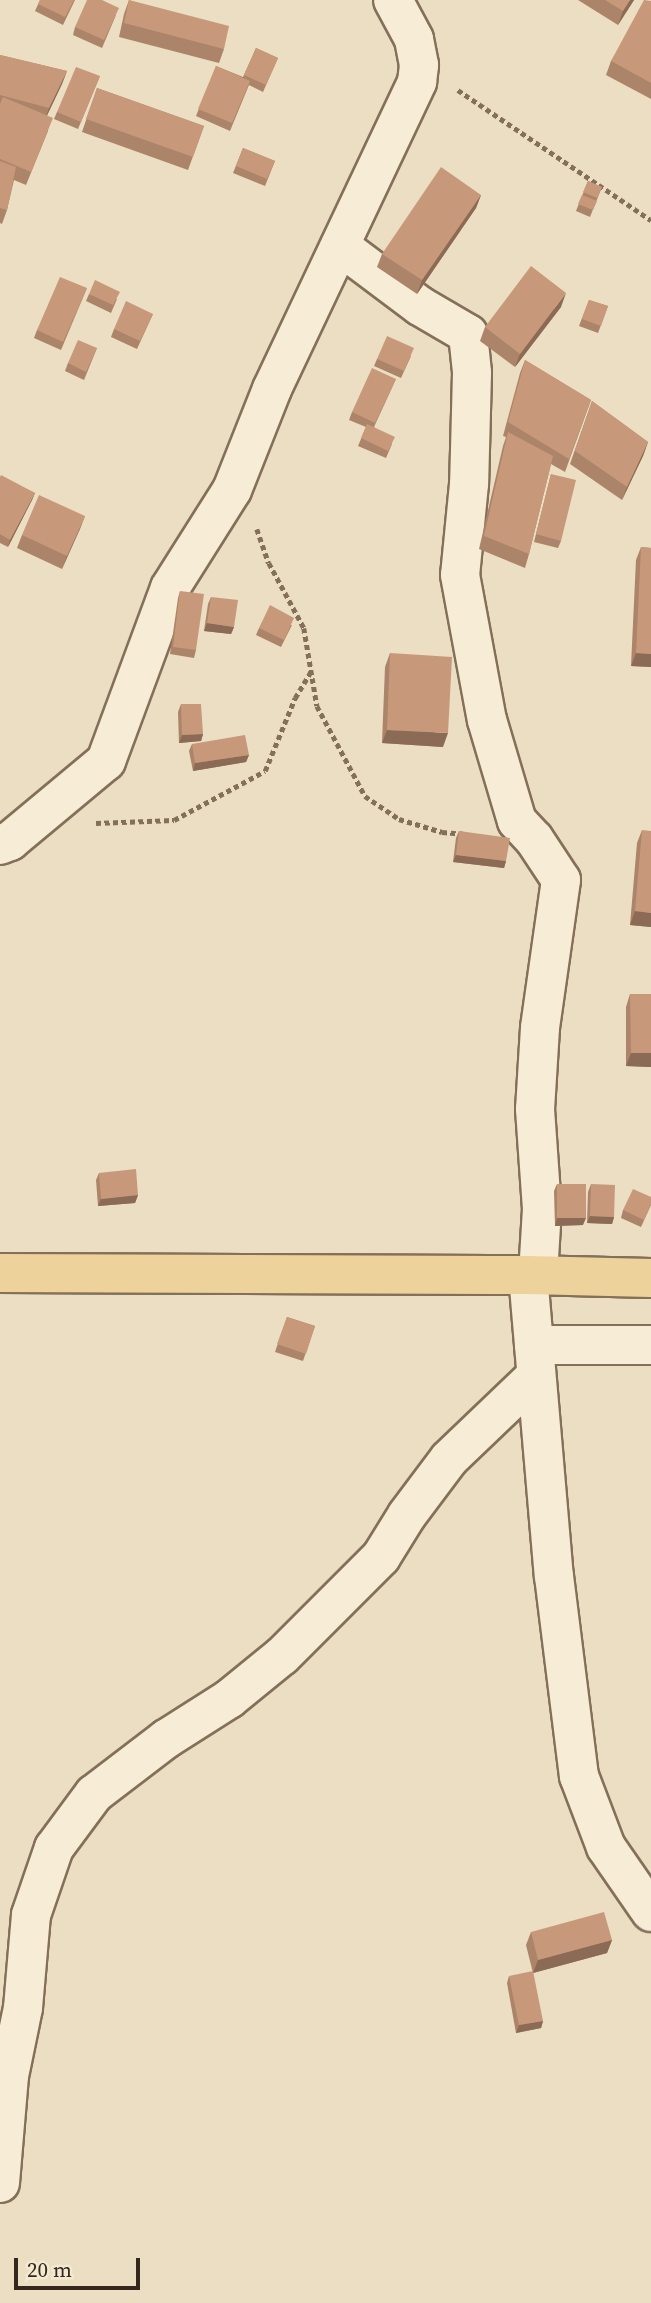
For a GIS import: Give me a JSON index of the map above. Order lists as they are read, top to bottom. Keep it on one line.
{"scale_bar":"20 m"}
